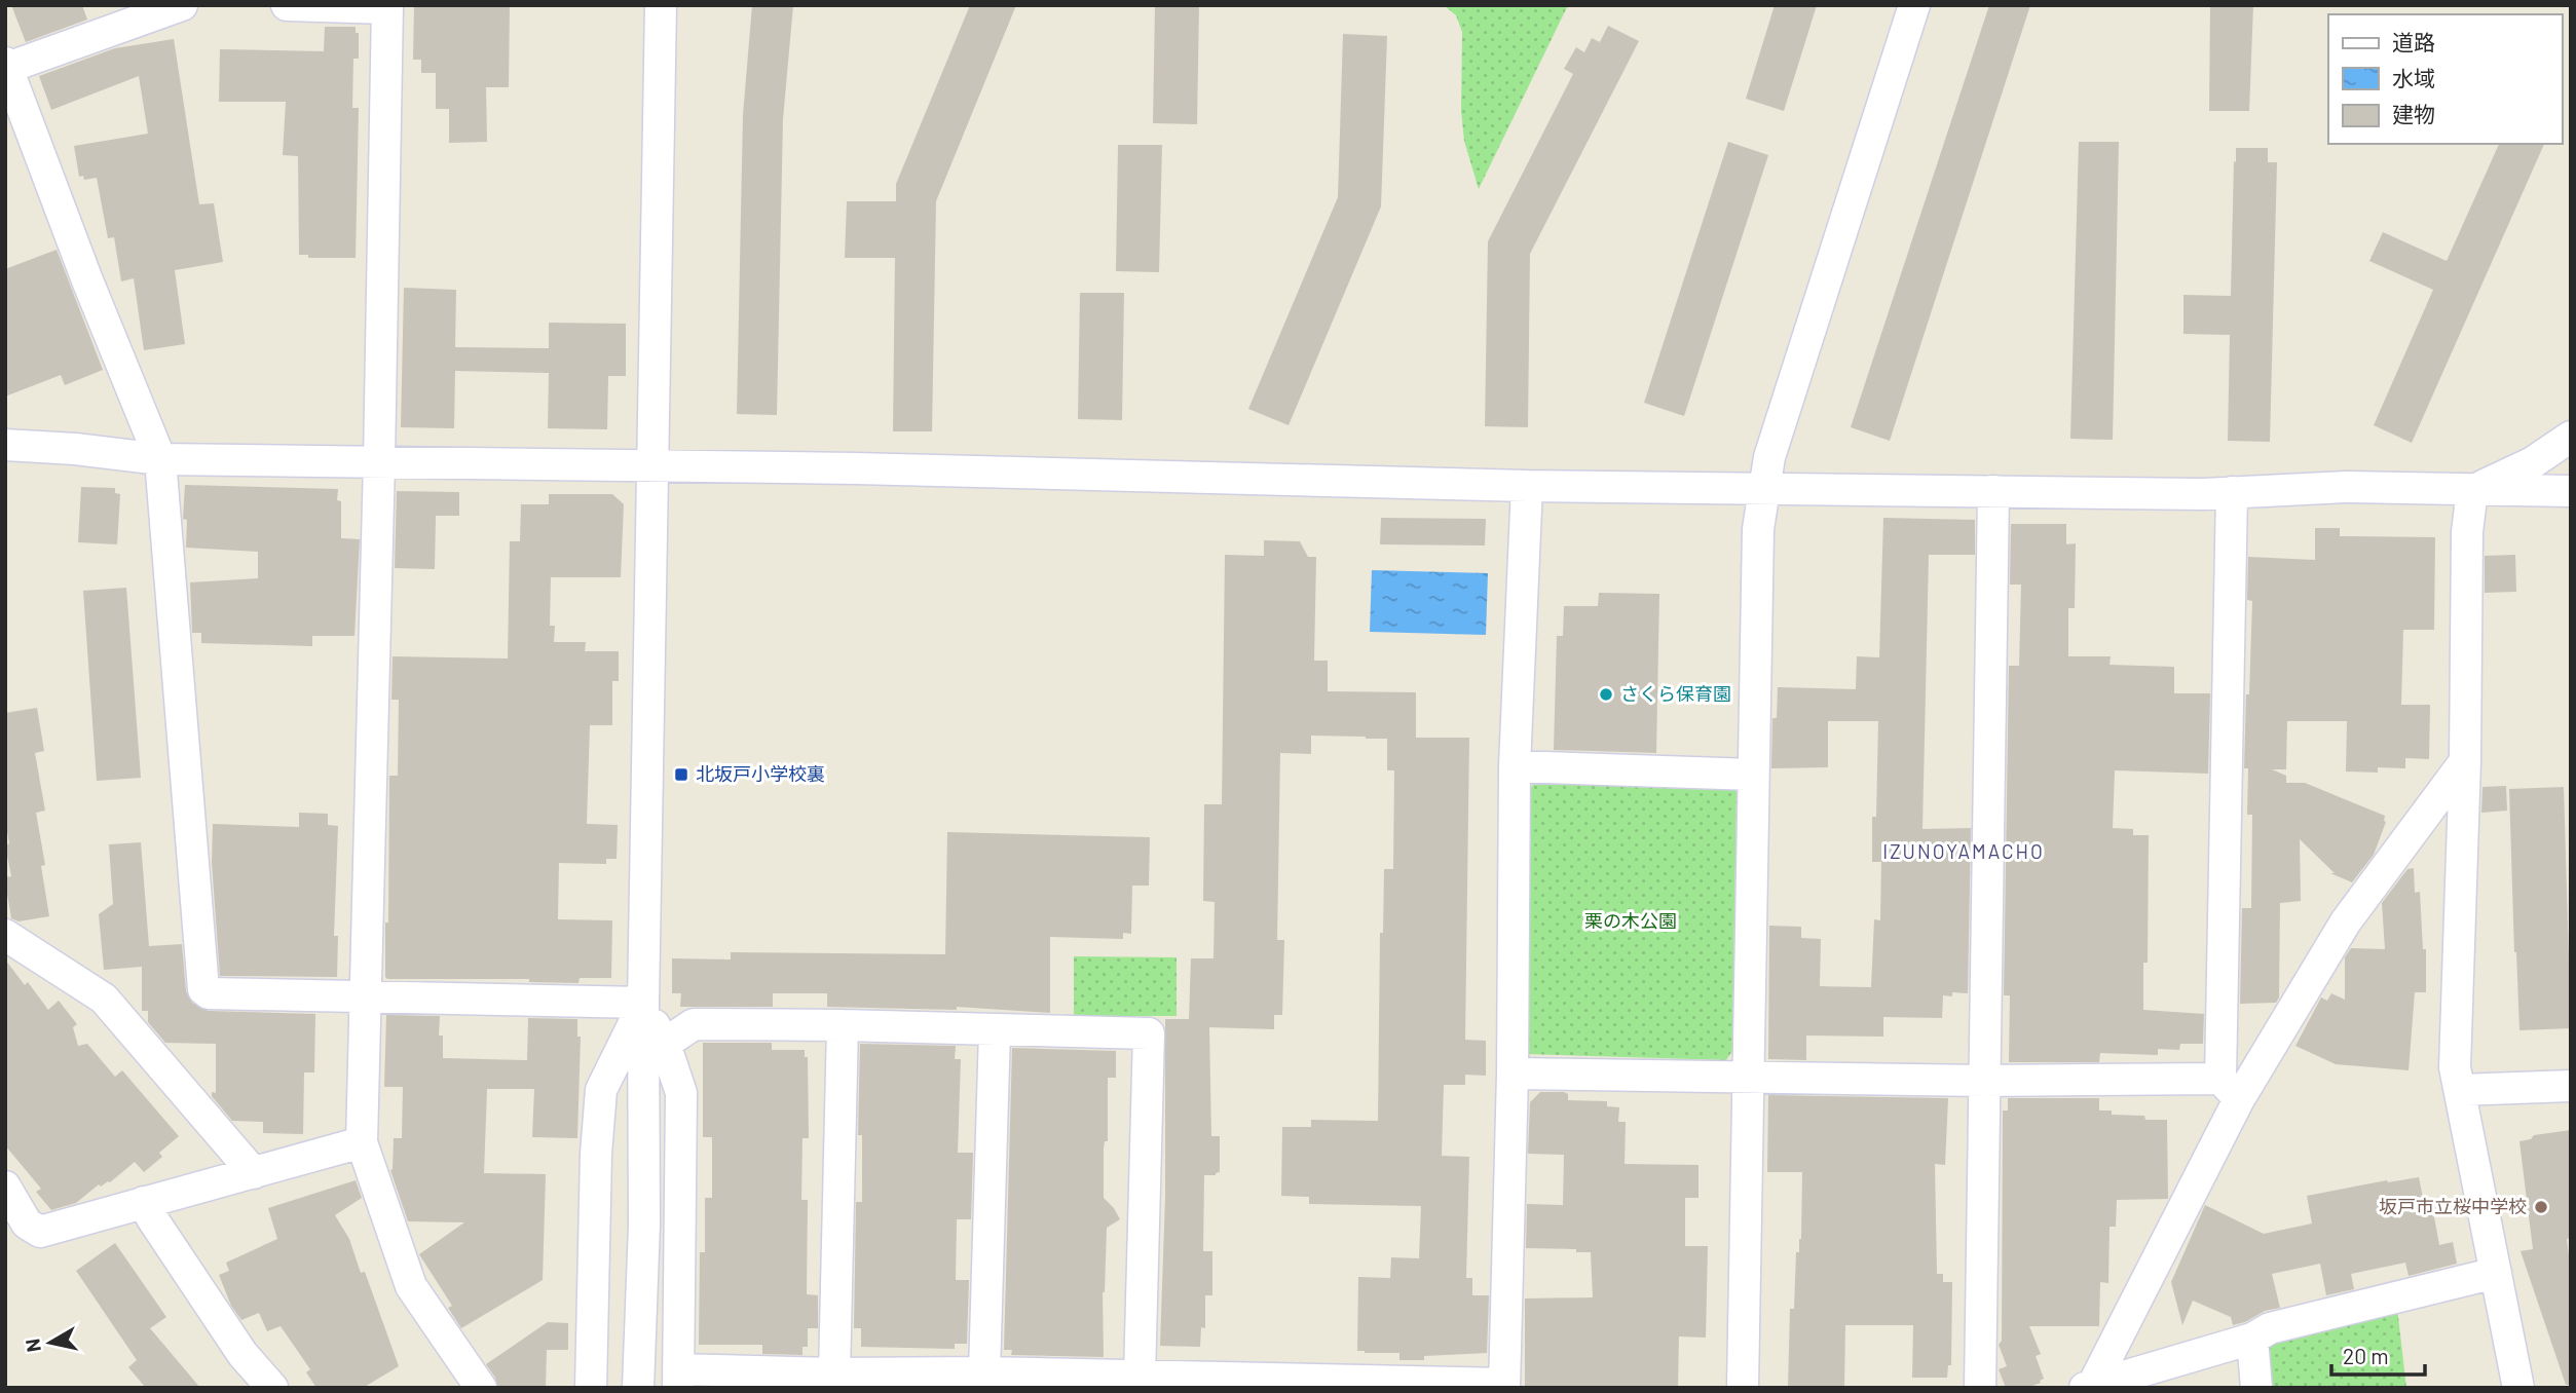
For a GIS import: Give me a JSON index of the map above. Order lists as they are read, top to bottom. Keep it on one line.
{"districts":["IZUNOYAMACHO"],"parks":["栗の木公園"],"places":{"other":["さくら保育園","坂戸市立桜中学校"],"transit":["北坂戸小学校裏"]},"legend":["道路","水域","建物"],"scale_bar":"20 m","north":"left"}
